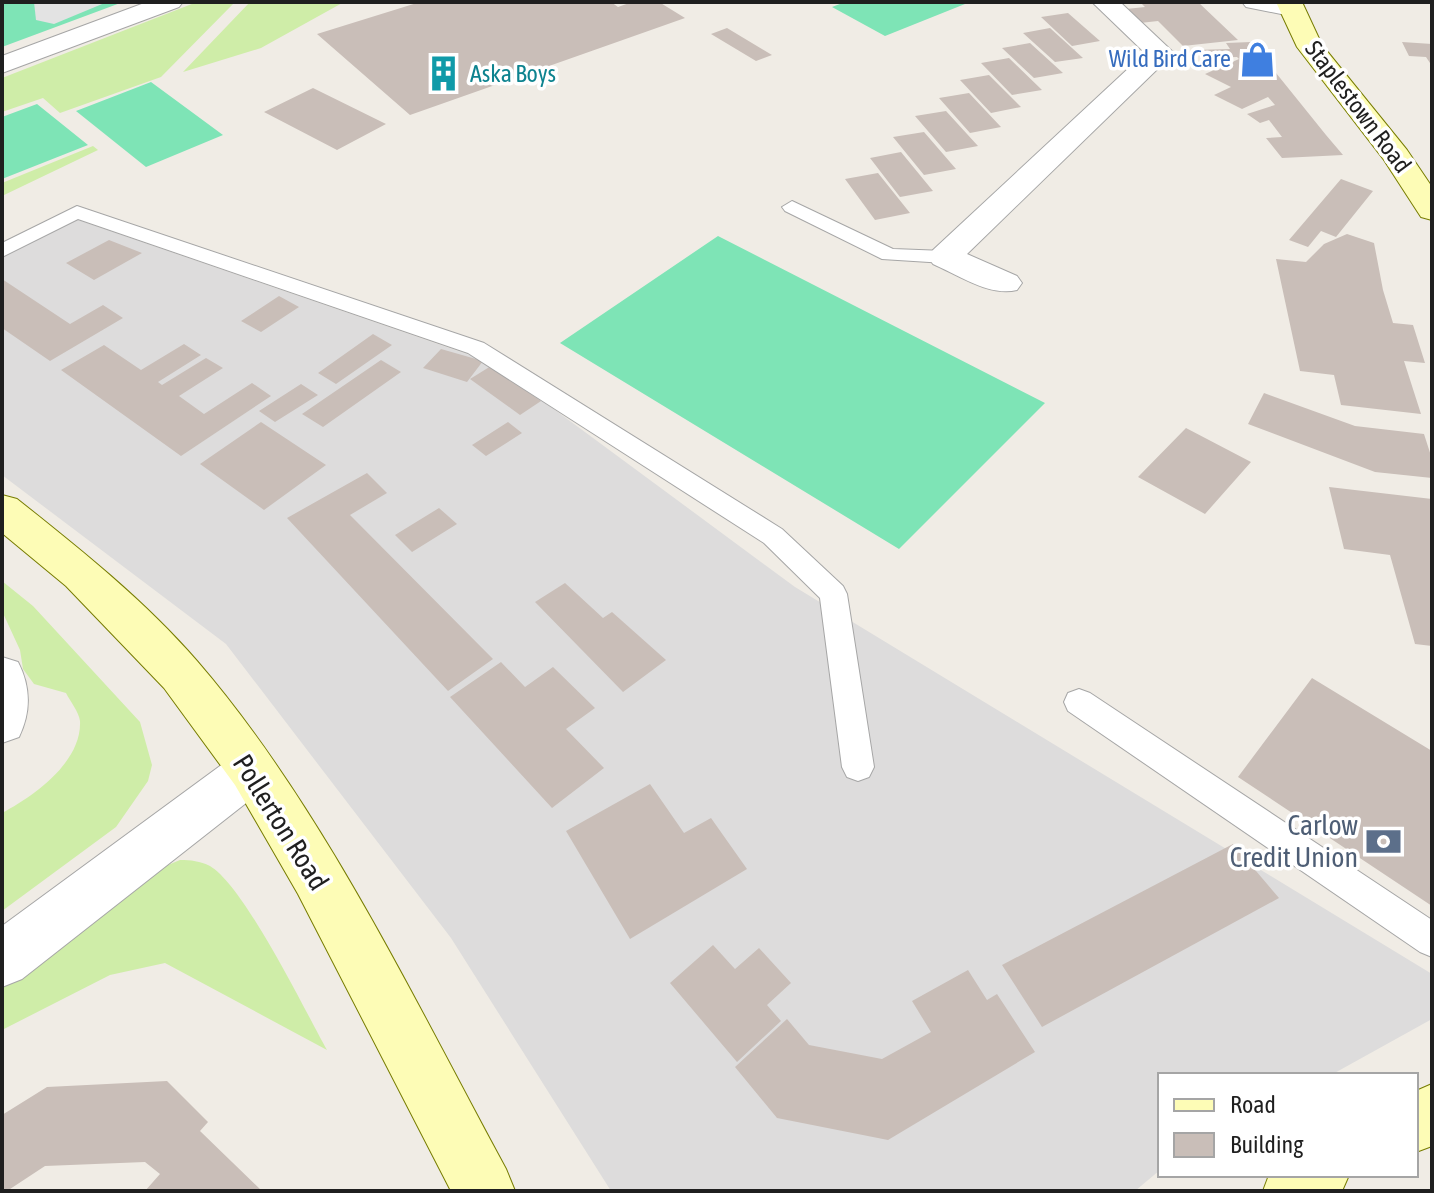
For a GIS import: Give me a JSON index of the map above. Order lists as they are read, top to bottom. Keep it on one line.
{"streets":{"main road":["Staplestown Road","Pollerton Road"]},"places":{"shop":["Wild Bird Care"],"building":["Aska Boys"],"bank":["Carlow Credit Union"]},"legend":["Road","Building"]}
